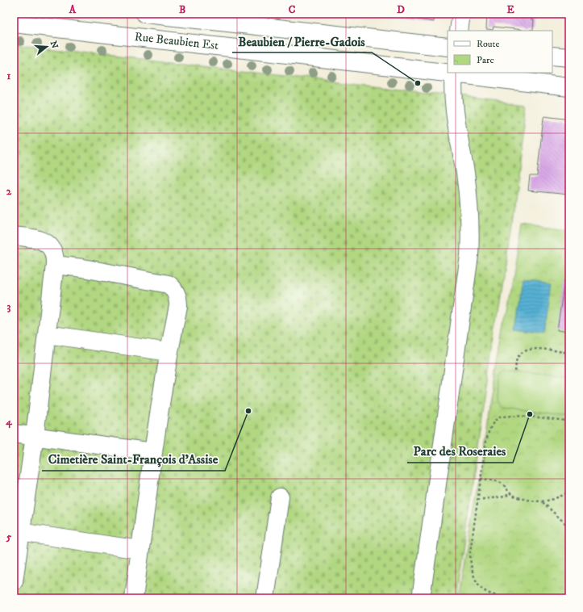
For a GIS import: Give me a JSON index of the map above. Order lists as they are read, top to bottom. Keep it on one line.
{"streets":{"street":["Rue Beaubien Est"]},"places":["Beaubien / Pierre-Gadois","Cimetière Saint-François d'Assise","Parc des Roseraies"],"legend":["Route","Parc"],"north":"right","grid":{"columns":["A","B","C","D","E"],"rows":["1","2","3","4","5"]}}
